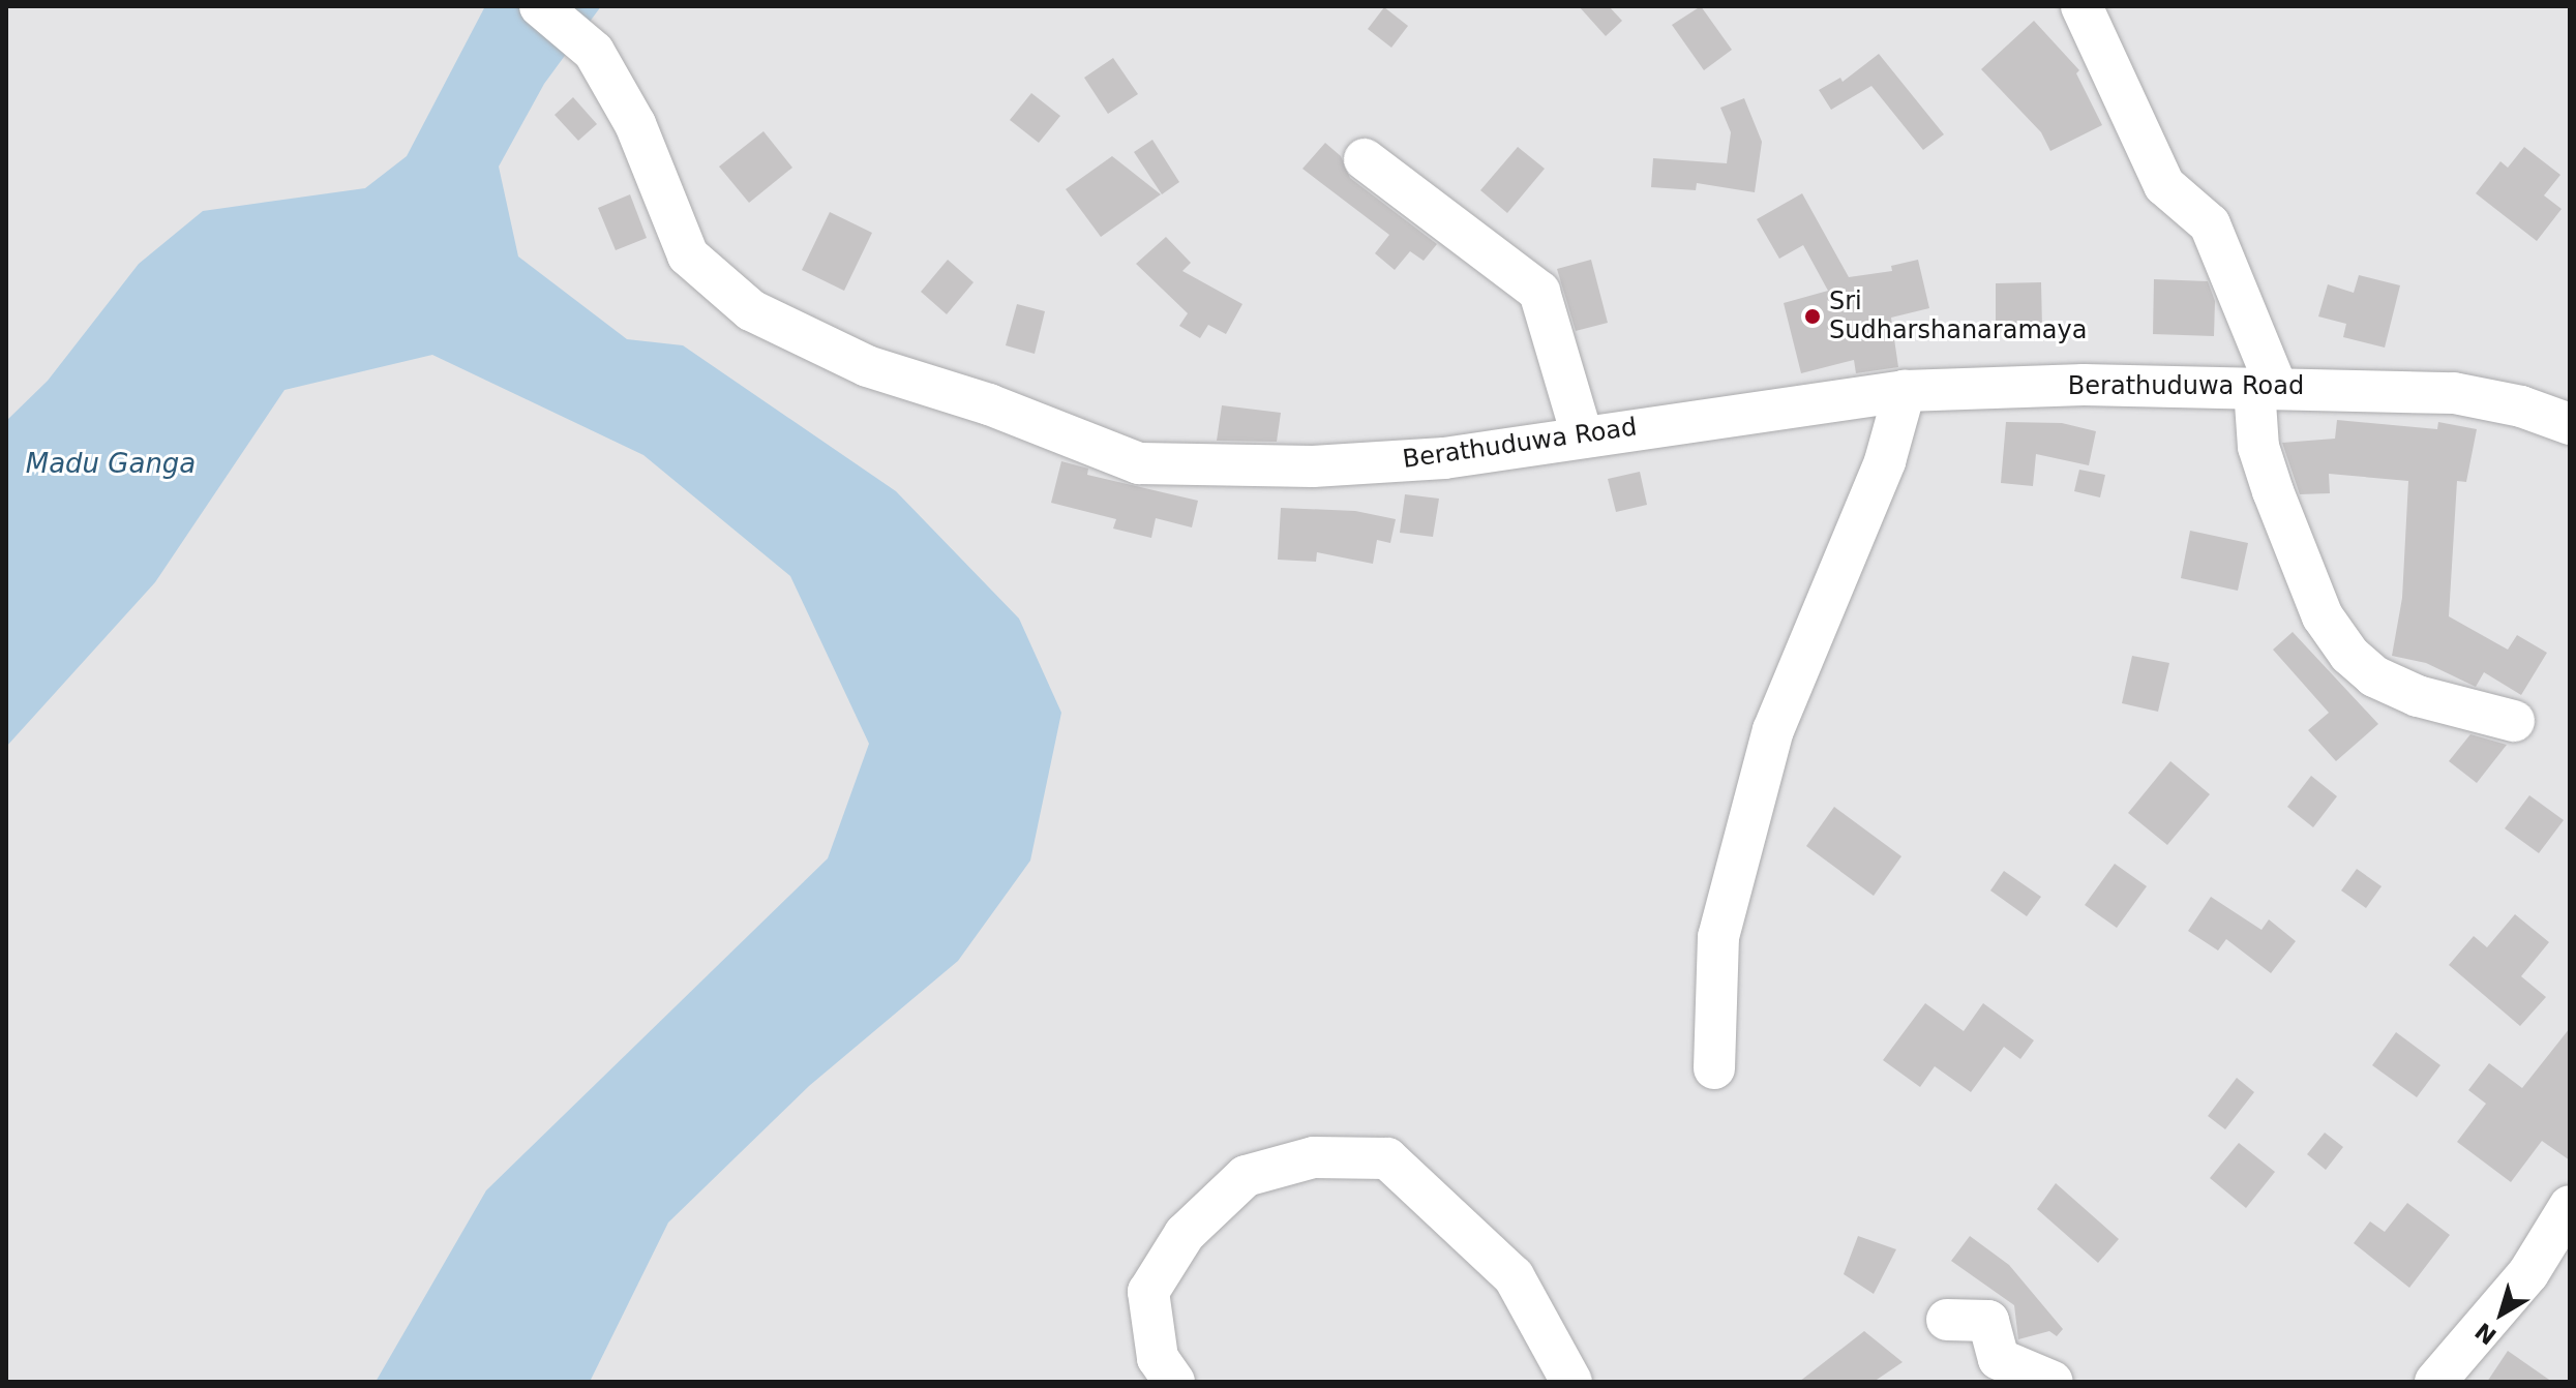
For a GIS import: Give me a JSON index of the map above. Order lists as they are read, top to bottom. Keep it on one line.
{"streets":{"street":["Berathuduwa Road"]},"water":["Madu Ganga"],"places":["Sri Sudharshanaramaya"],"north":"bottom left"}
